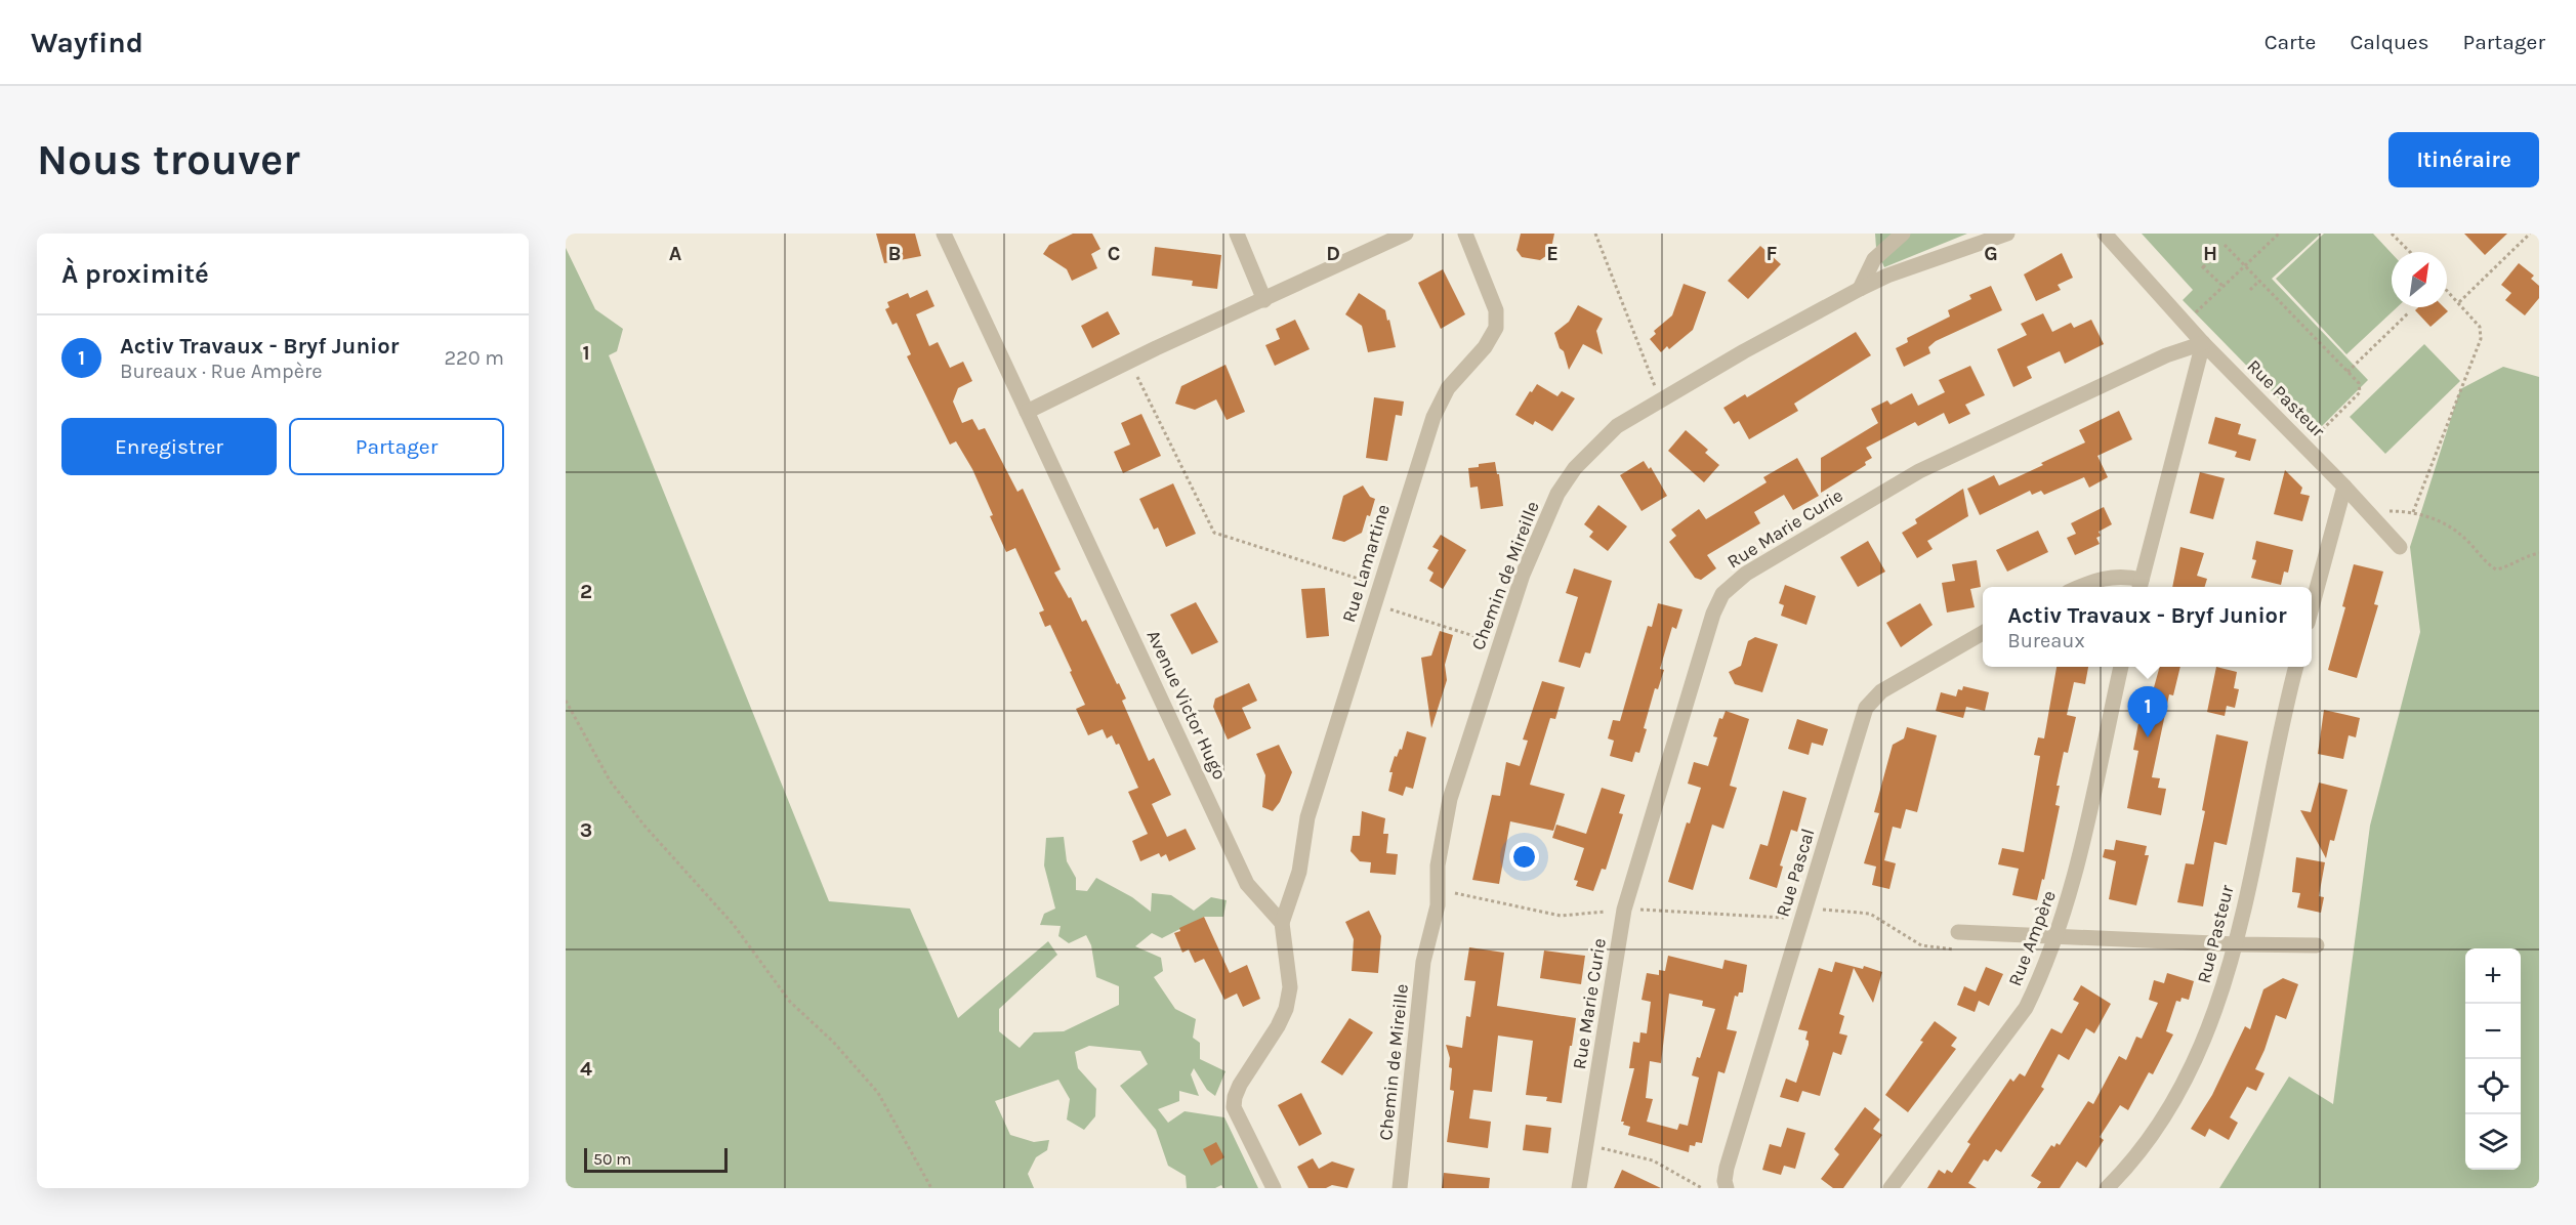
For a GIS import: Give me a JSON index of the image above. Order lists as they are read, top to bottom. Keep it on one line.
{"streets":{"street":["Rue Pasteur","Rue Marie Curie","Rue Lamartine","Chemin de Mireille","Avenue Victor Hugo","Rue Pascal","Rue Ampère"]},"crossings":[["Rue Pasteur","Rue Marie Curie"],["Rue Lamartine","Avenue Victor Hugo"]],"scale_bar":"50 m","north":"top right","page":{"header":"Wayfind","nav":["Carte","Calques","Partager"],"buttons":["Itinéraire",["Enregistrer","Partager"]],"title":"Nous trouver","heading":"À proximité","list":[{"mark":"1","name":"Activ Travaux - Bryf Junior","note":"Bureaux · Rue Ampère","value":"220 m"}],"popup":["Activ Travaux - Bryf Junior","Bureaux"],"pins":"1","map_buttons":["+","−"],"scale":"50 m"},"grid":{"columns":["A","B","C","D","E","F","G","H"],"rows":["1","2","3","4"]}}
